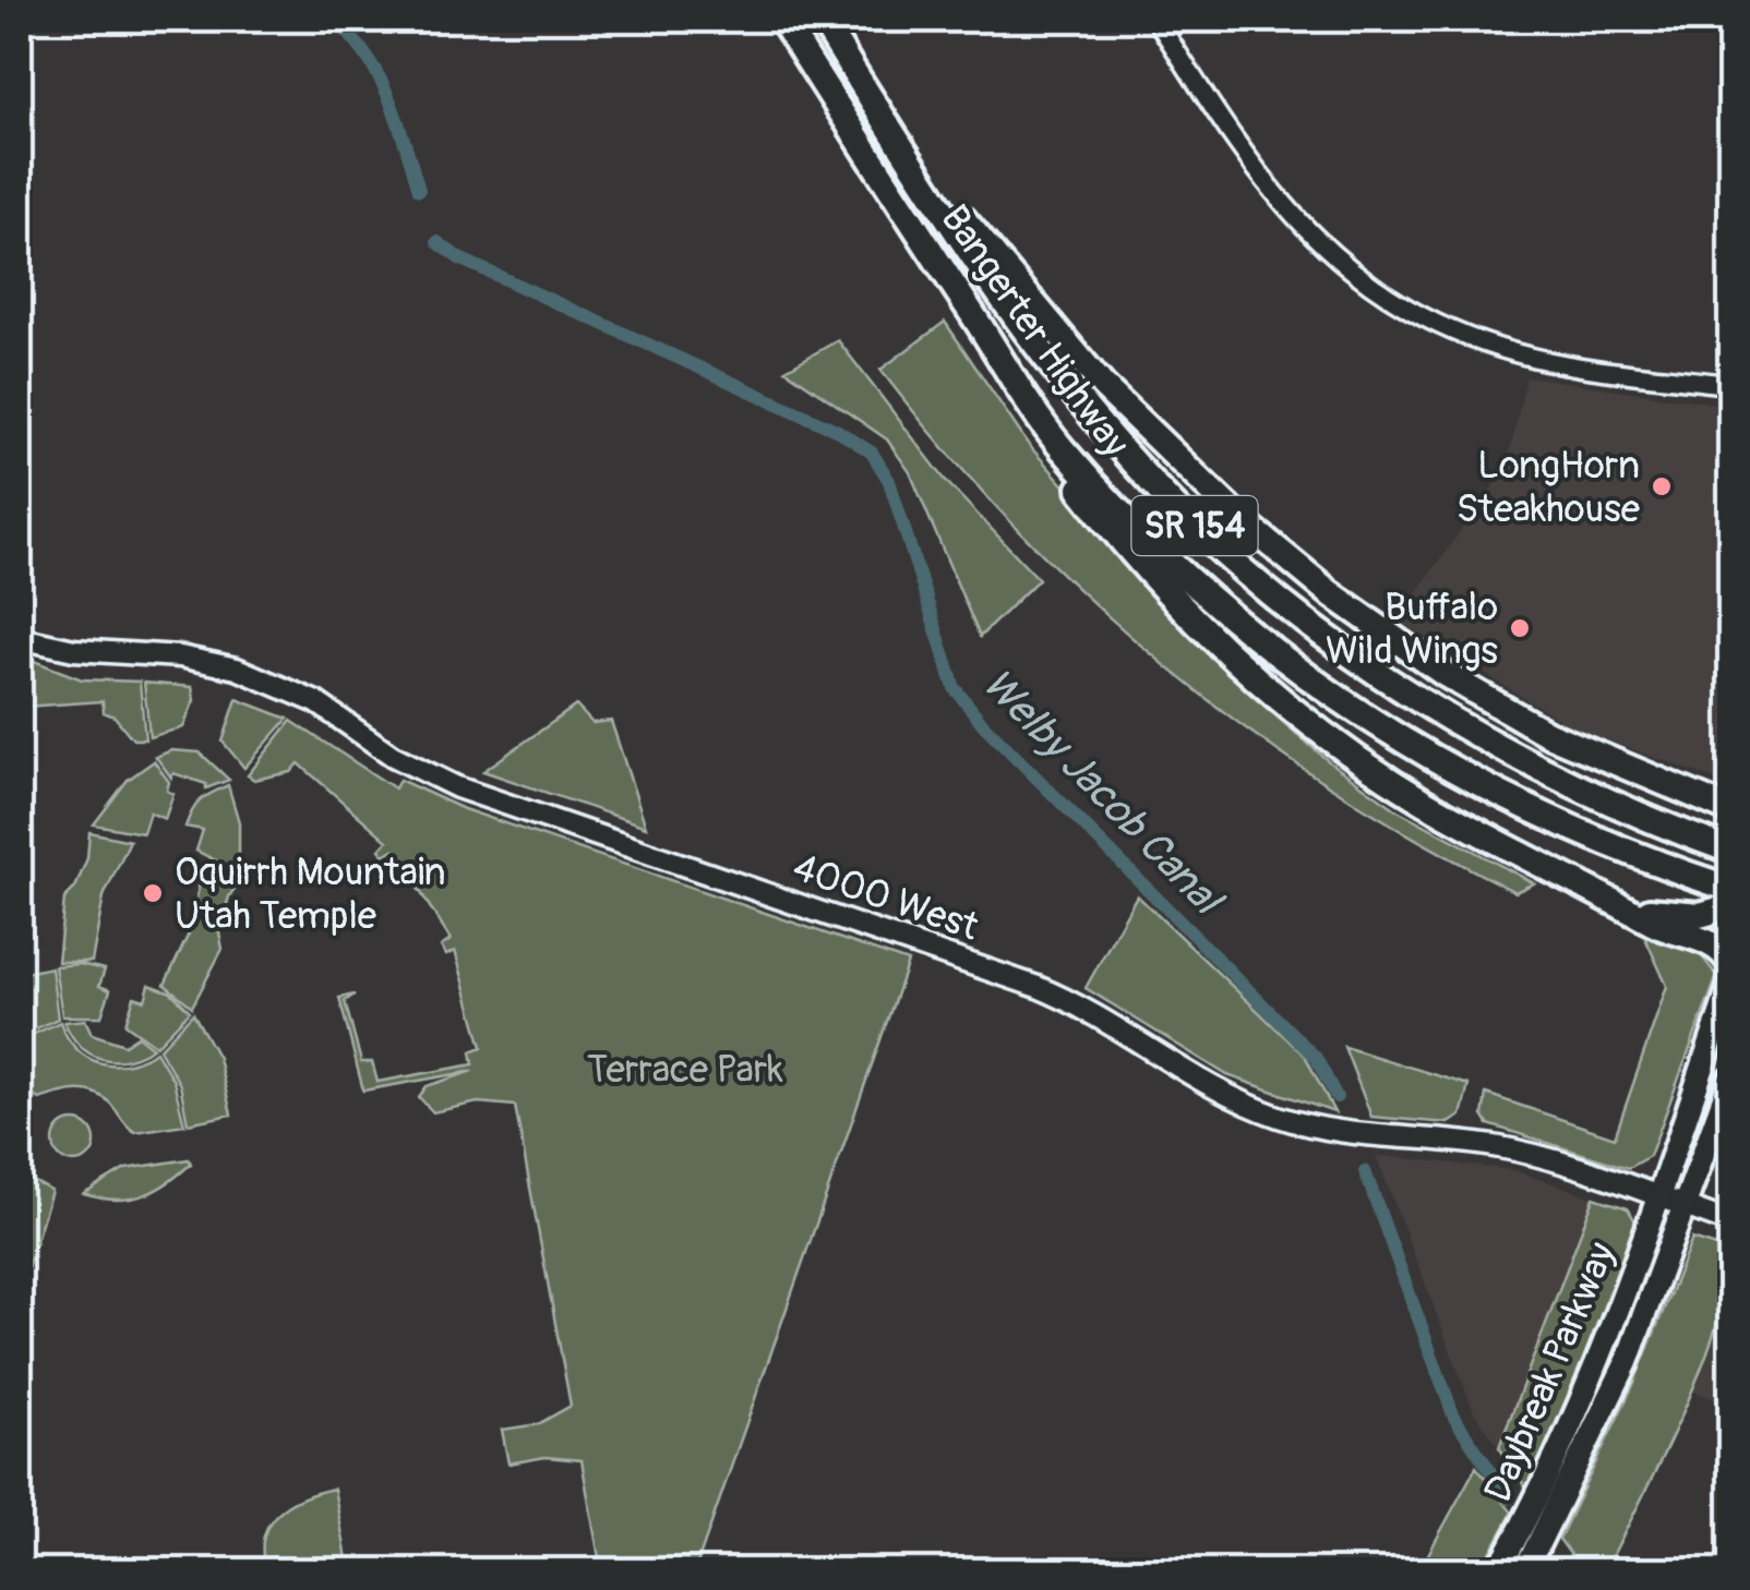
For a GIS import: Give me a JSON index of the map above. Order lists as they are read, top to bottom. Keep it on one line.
{"streets":{"highway":["Bangerter Highway","SR 154"],"main road":["4000 West","Daybreak Parkway"]},"crossings":[["4000 West","Daybreak Parkway"]],"water":["Welby Jacob Canal"],"parks":["Terrace Park"],"places":["LongHorn Steakhouse","Buffalo Wild Wings","Oquirrh Mountain Utah Temple"]}
